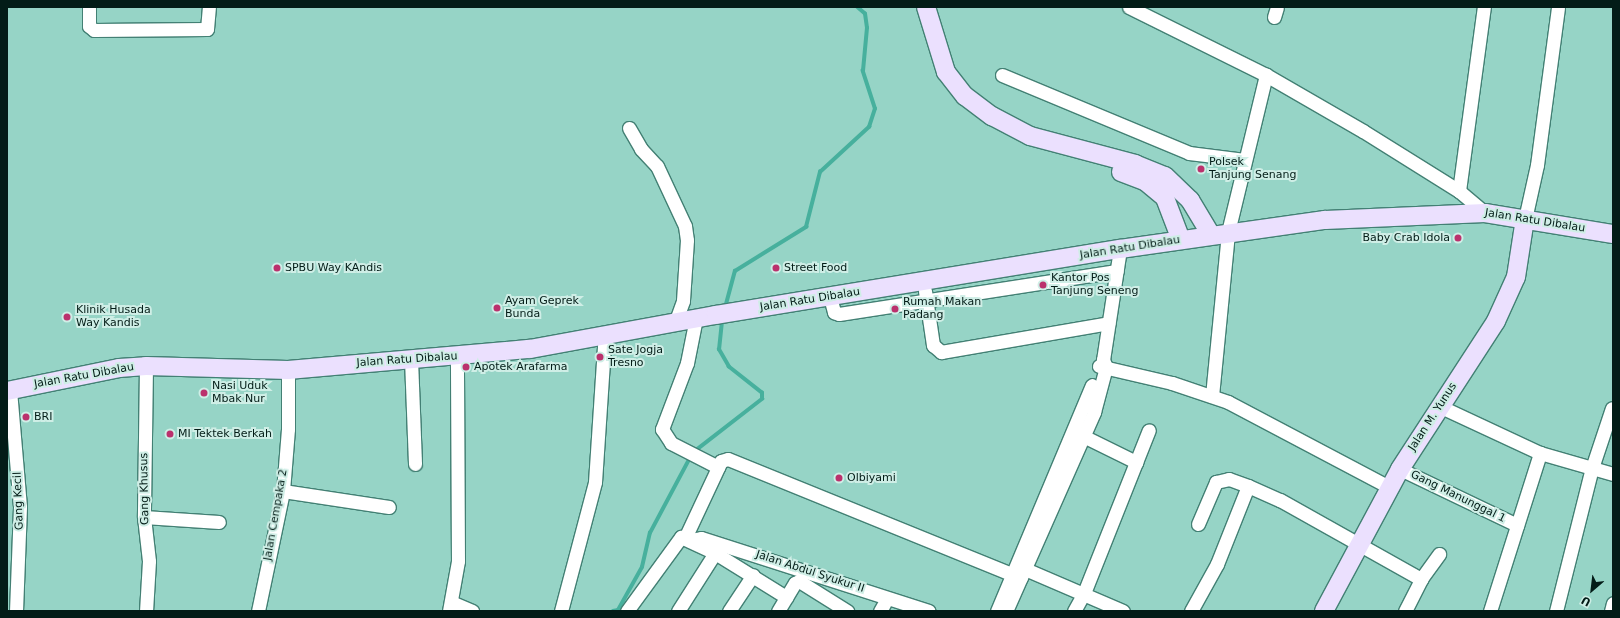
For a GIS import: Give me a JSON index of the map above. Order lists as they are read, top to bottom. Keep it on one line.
{"streets":{"main road":["Jalan Ratu Dibalau","Jalan M. Yunus"],"street":["Gang Khusus","Gang Manunggal 1","Gang Kecil","Jalan Cempaka 2","Jalan Abdul Syukur II"]},"crossings":[["Jalan Ratu Dibalau","Jalan M. Yunus"],["Jalan Ratu Dibalau","Gang Khusus"],["Jalan Ratu Dibalau","Gang Kecil"],["Jalan Ratu Dibalau","Jalan Cempaka 2"],["Jalan M. Yunus","Gang Manunggal 1"]],"places":["Polsek Tanjung Senang","Baby Crab Idola","SPBU Way KAndis","Street Food","Kantor Pos Tanjung Seneng","Ayam Geprek Bunda","Rumah Makan Padang","Klinik Husada Way Kandis","Sate Jogja Tresno","Apotek Arafarma","Nasi Uduk Mbak Nur","BRI","MI Tektek Berkah","Olbiyami"],"north":"bottom left"}
